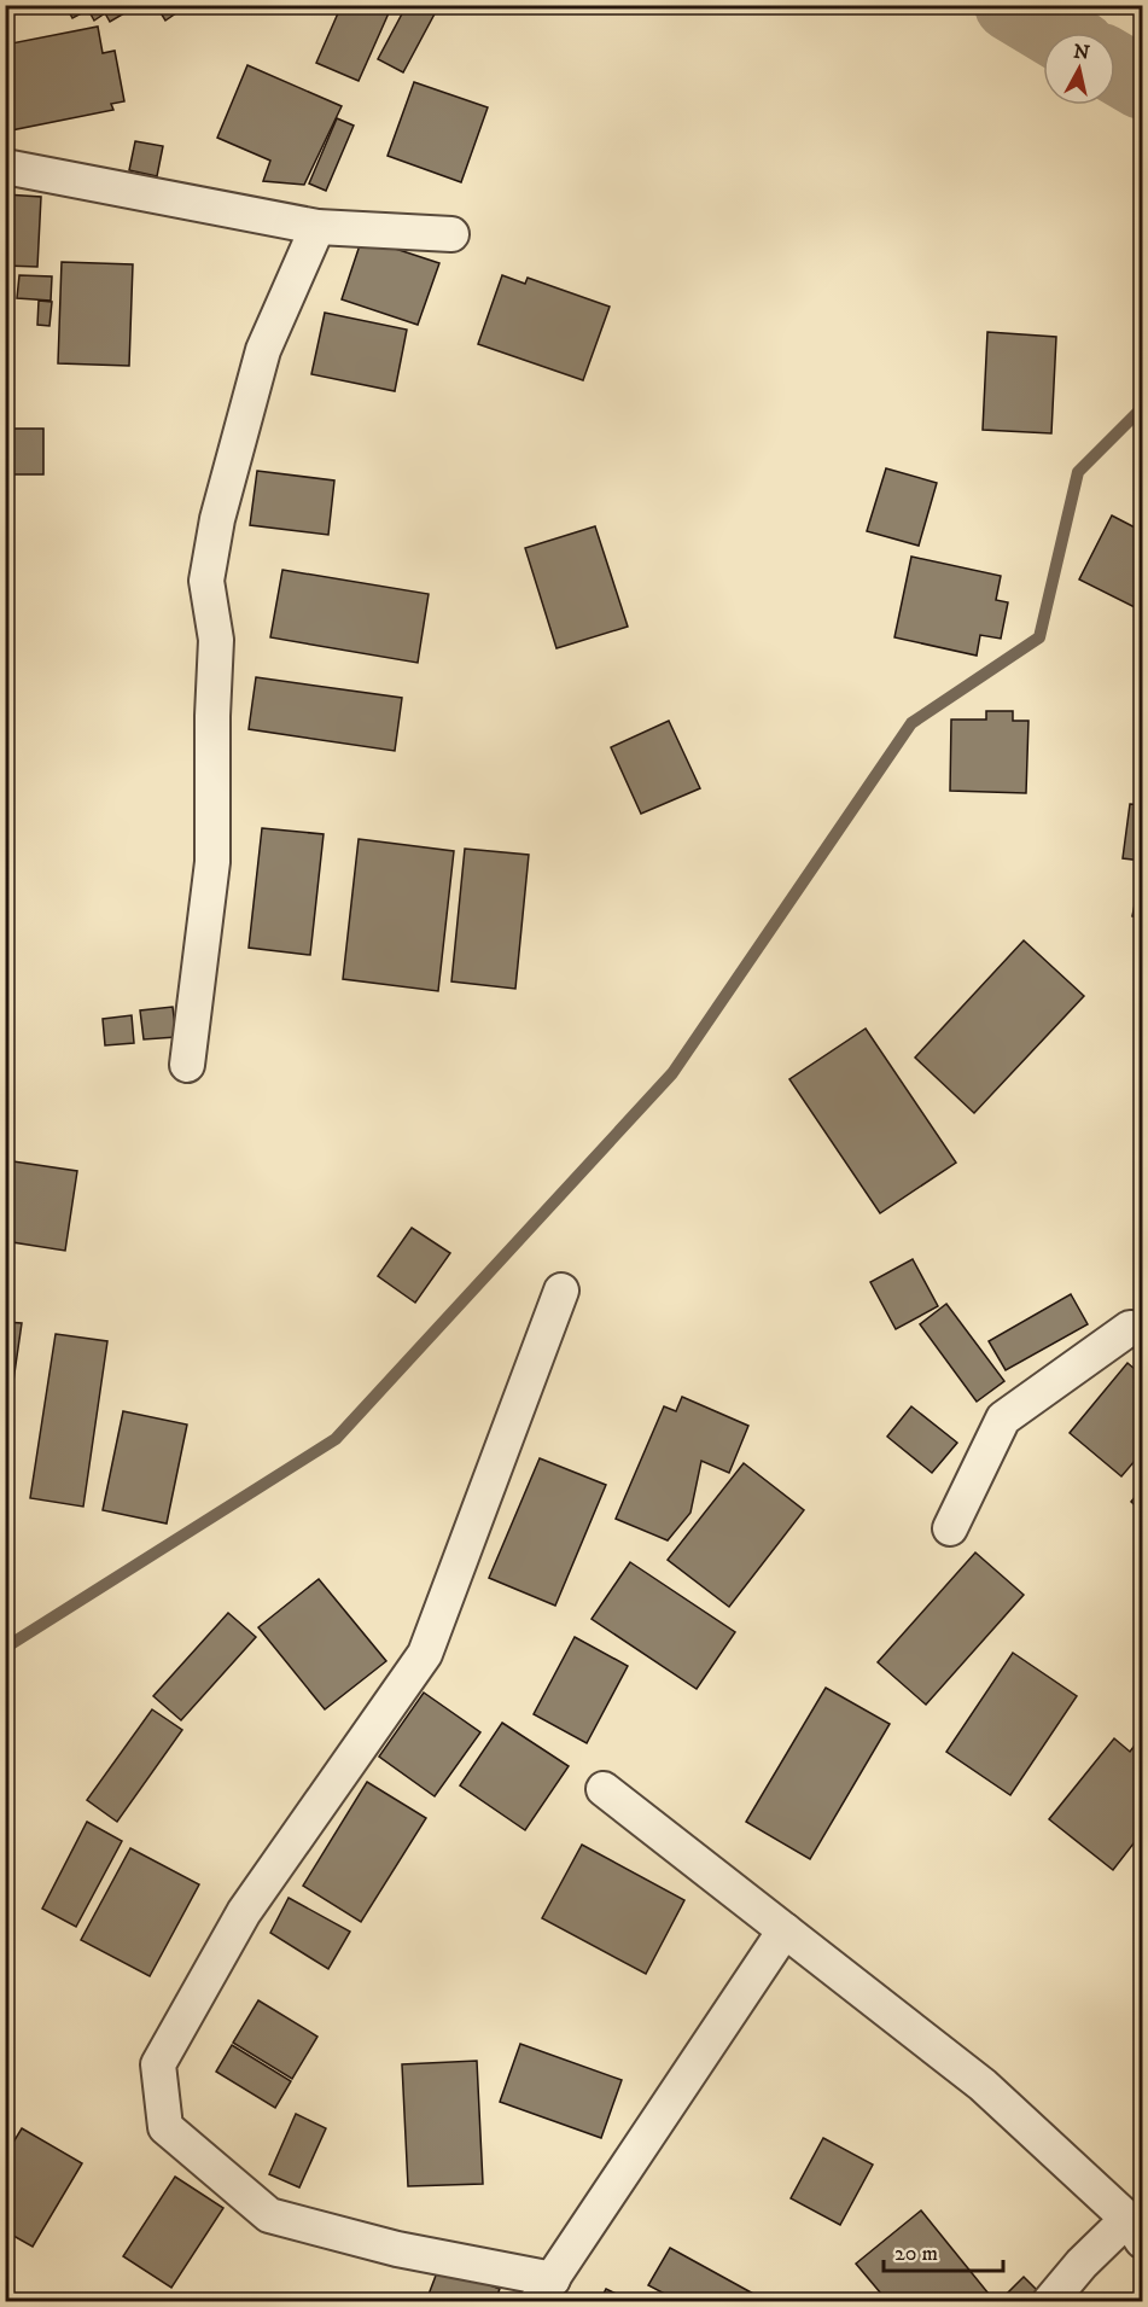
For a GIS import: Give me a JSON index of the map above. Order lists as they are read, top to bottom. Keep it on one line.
{"scale_bar":"20 m","north":"top"}
